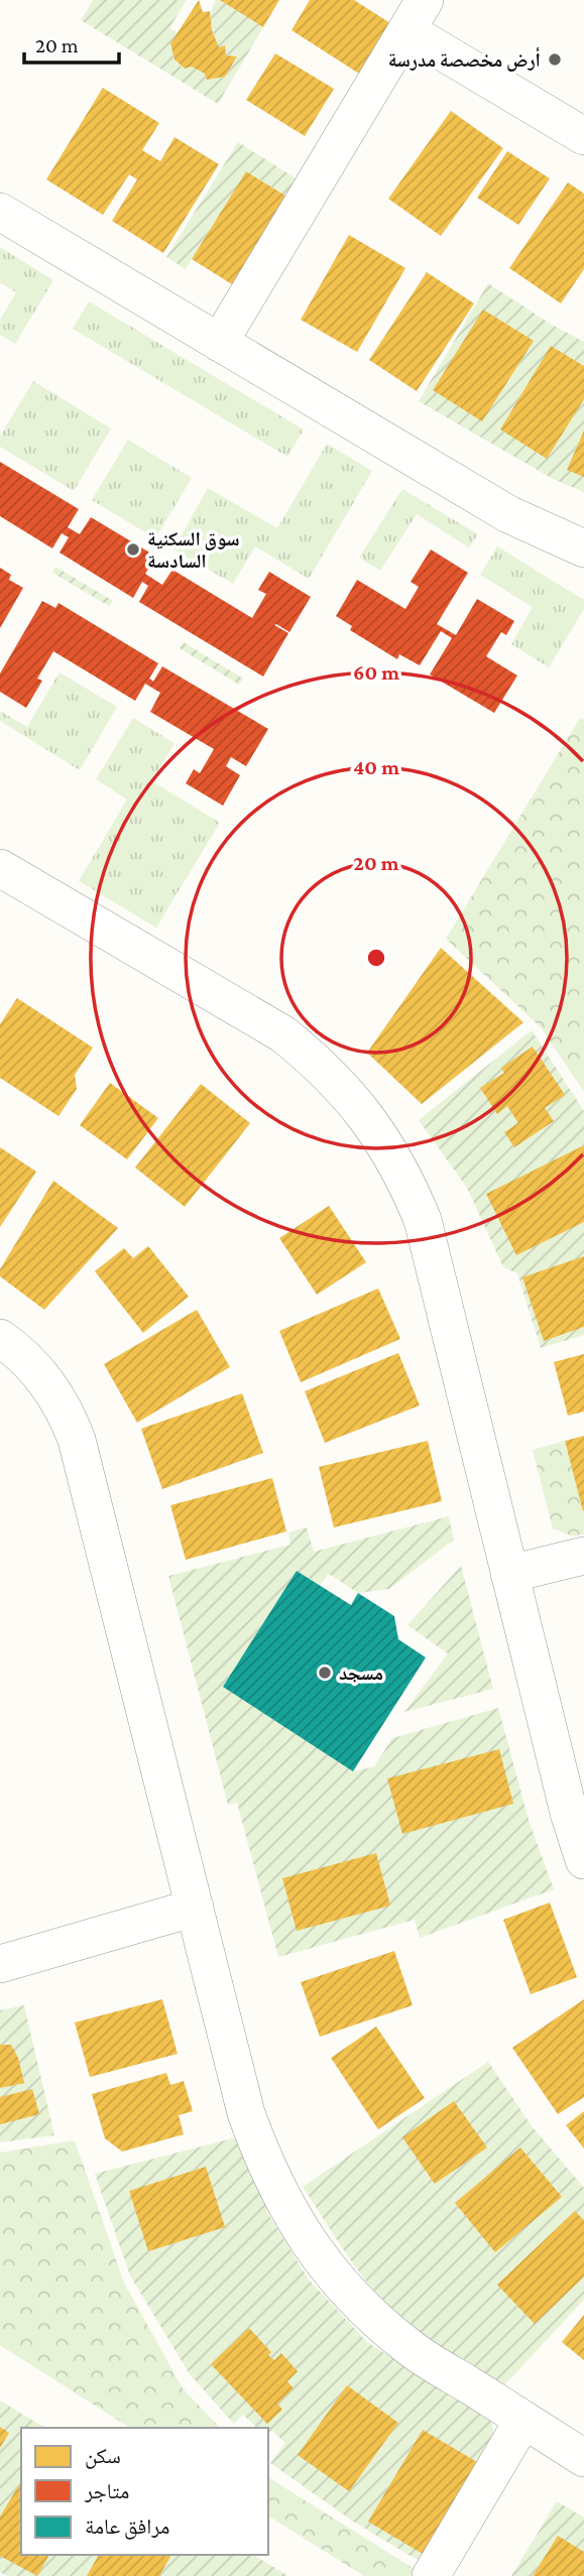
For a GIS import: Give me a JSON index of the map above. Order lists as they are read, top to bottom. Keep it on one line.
{"places":["أرض مخصصة مدرسة","سوق السكنية السادسة","مسجد"],"legend":["سكن","متاجر","مرافق عامة"],"scale_bar":"20 m","rings":["60 m","40 m","20 m"]}
